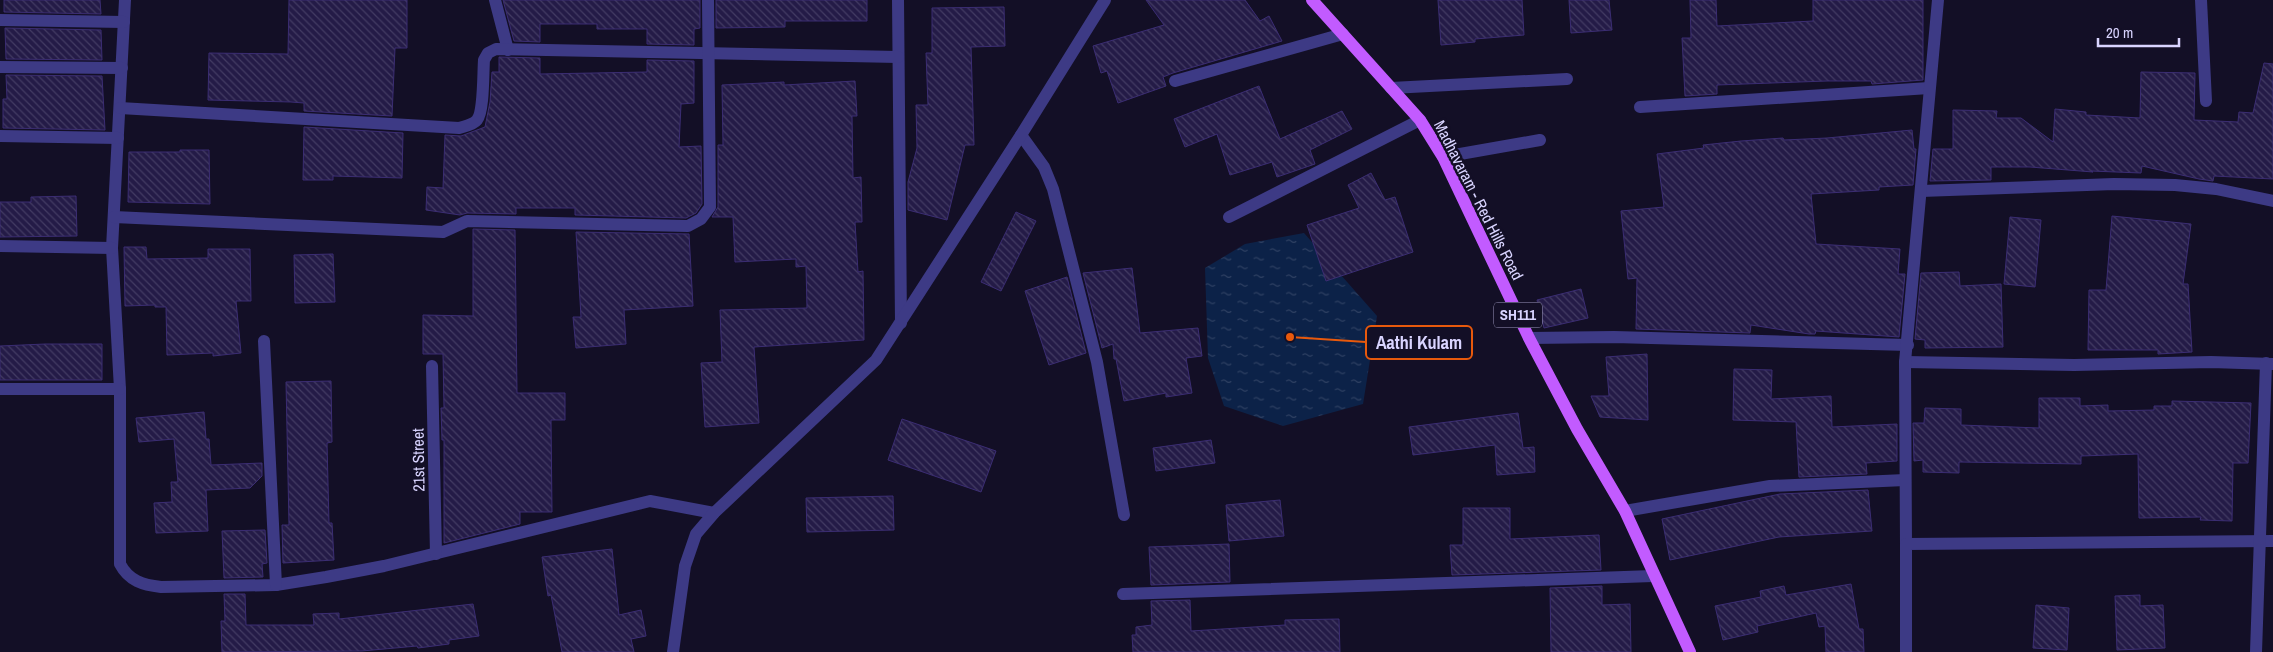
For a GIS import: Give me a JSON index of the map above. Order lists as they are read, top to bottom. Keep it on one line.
{"streets":{"main road":["Madhavaram - Red Hills Road","SH111"],"street":["21st Street"]},"places":["Aathi Kulam"],"scale_bar":"20 m"}
